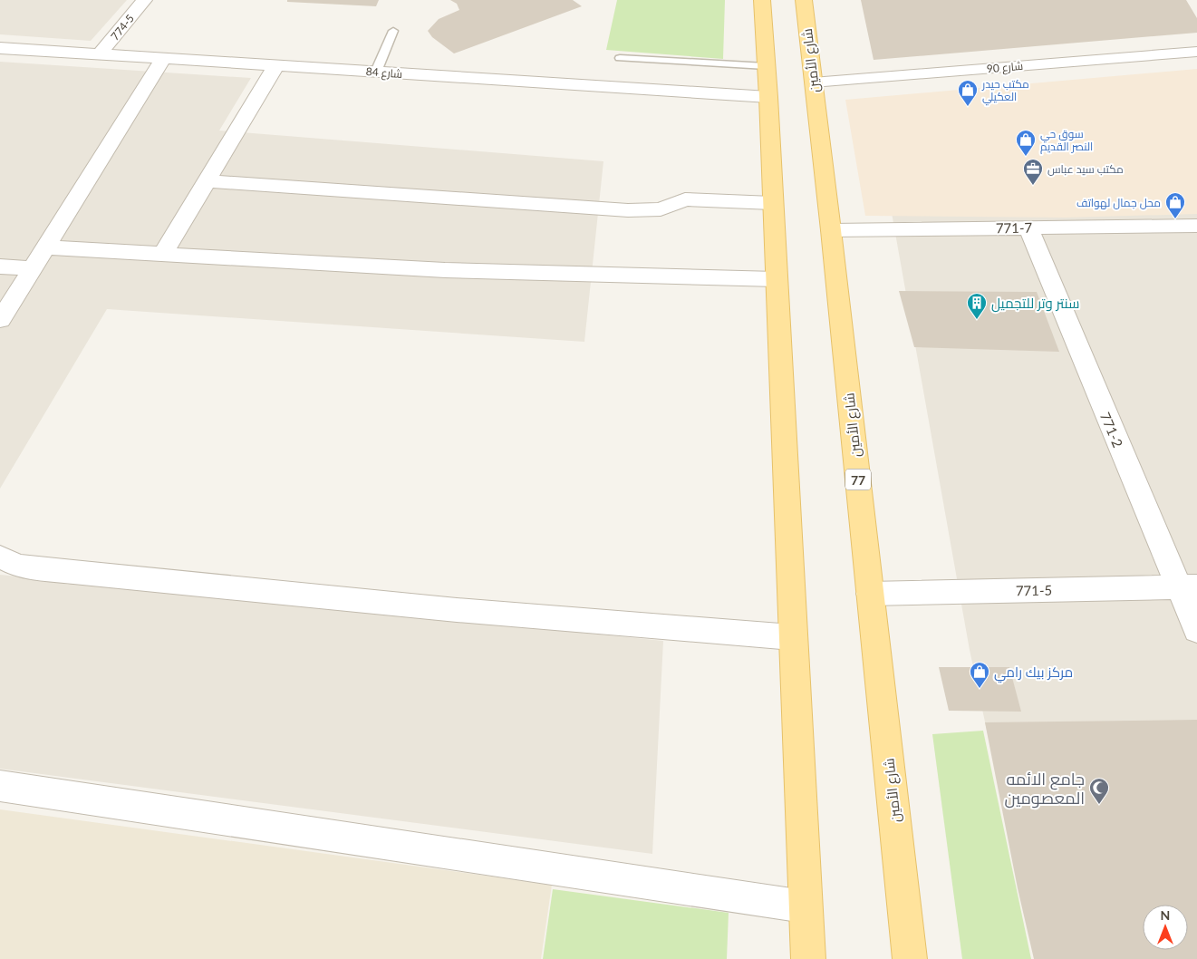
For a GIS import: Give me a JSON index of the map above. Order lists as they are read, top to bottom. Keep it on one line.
{"streets":{"main road":["شارع الأمين","77"],"street":["774-5","شارع 90","شارع 84","771-7","771-2","771-5"]},"crossings":[["774-5","شارع 84"],["شارع الأمين","شارع 90"],["شارع الأمين","771-7"],["شارع الأمين","771-5"],["771-7","771-2"],["771-2","771-5"]],"places":{"shop":["مكتب حيدر العكيلي","سوق حي النصر القديم","محل جمال لهواتف","مركز بيك رامي"],"office":["مكتب سيد عباس"],"building":["سنتر وتر للتجميل"],"mosque":["جامع الائمه المعصومين"]},"north":"top"}
